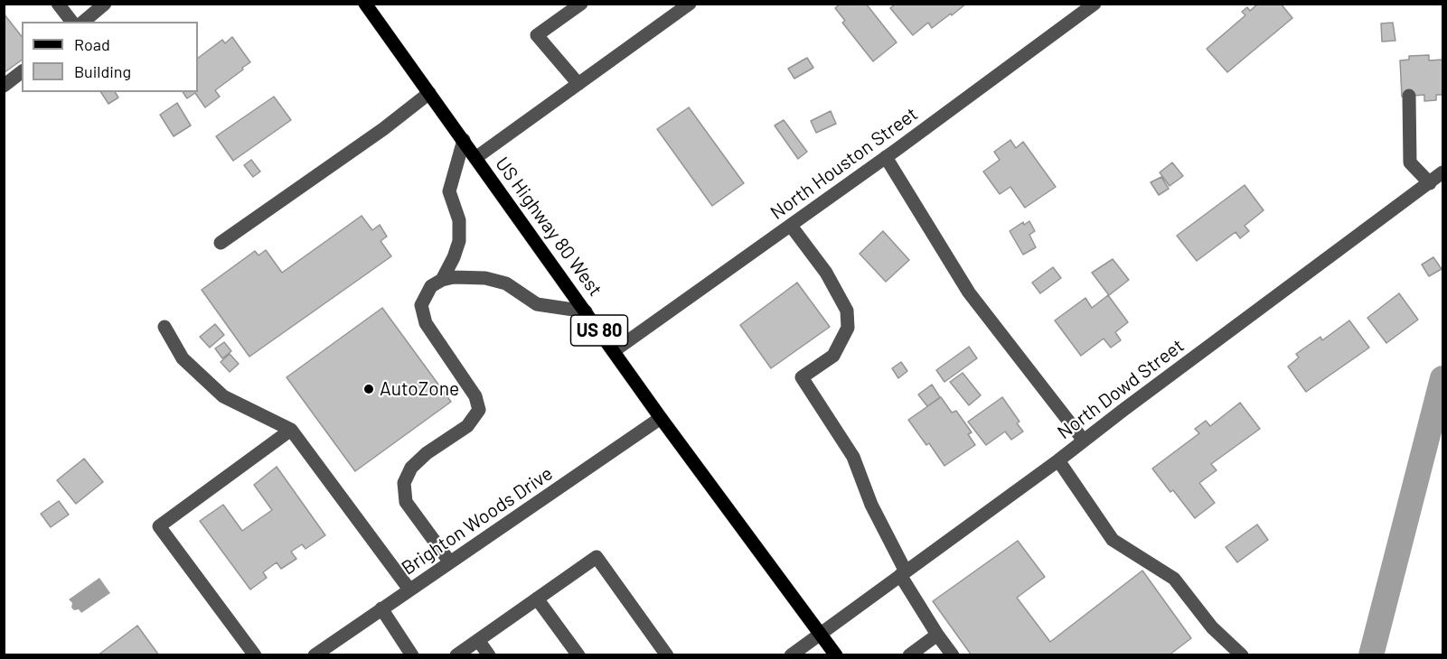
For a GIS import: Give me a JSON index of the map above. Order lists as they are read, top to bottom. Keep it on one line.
{"streets":{"main road":["US Highway 80 West","US 80"],"street":["North Houston Street","North Dowd Street","Brighton Woods Drive"]},"crossings":[["North Houston Street","US Highway 80 West"],["US Highway 80 West","North Dowd Street"],["US Highway 80 West","Brighton Woods Drive"]],"places":["AutoZone"],"legend":["Road","Building"]}
